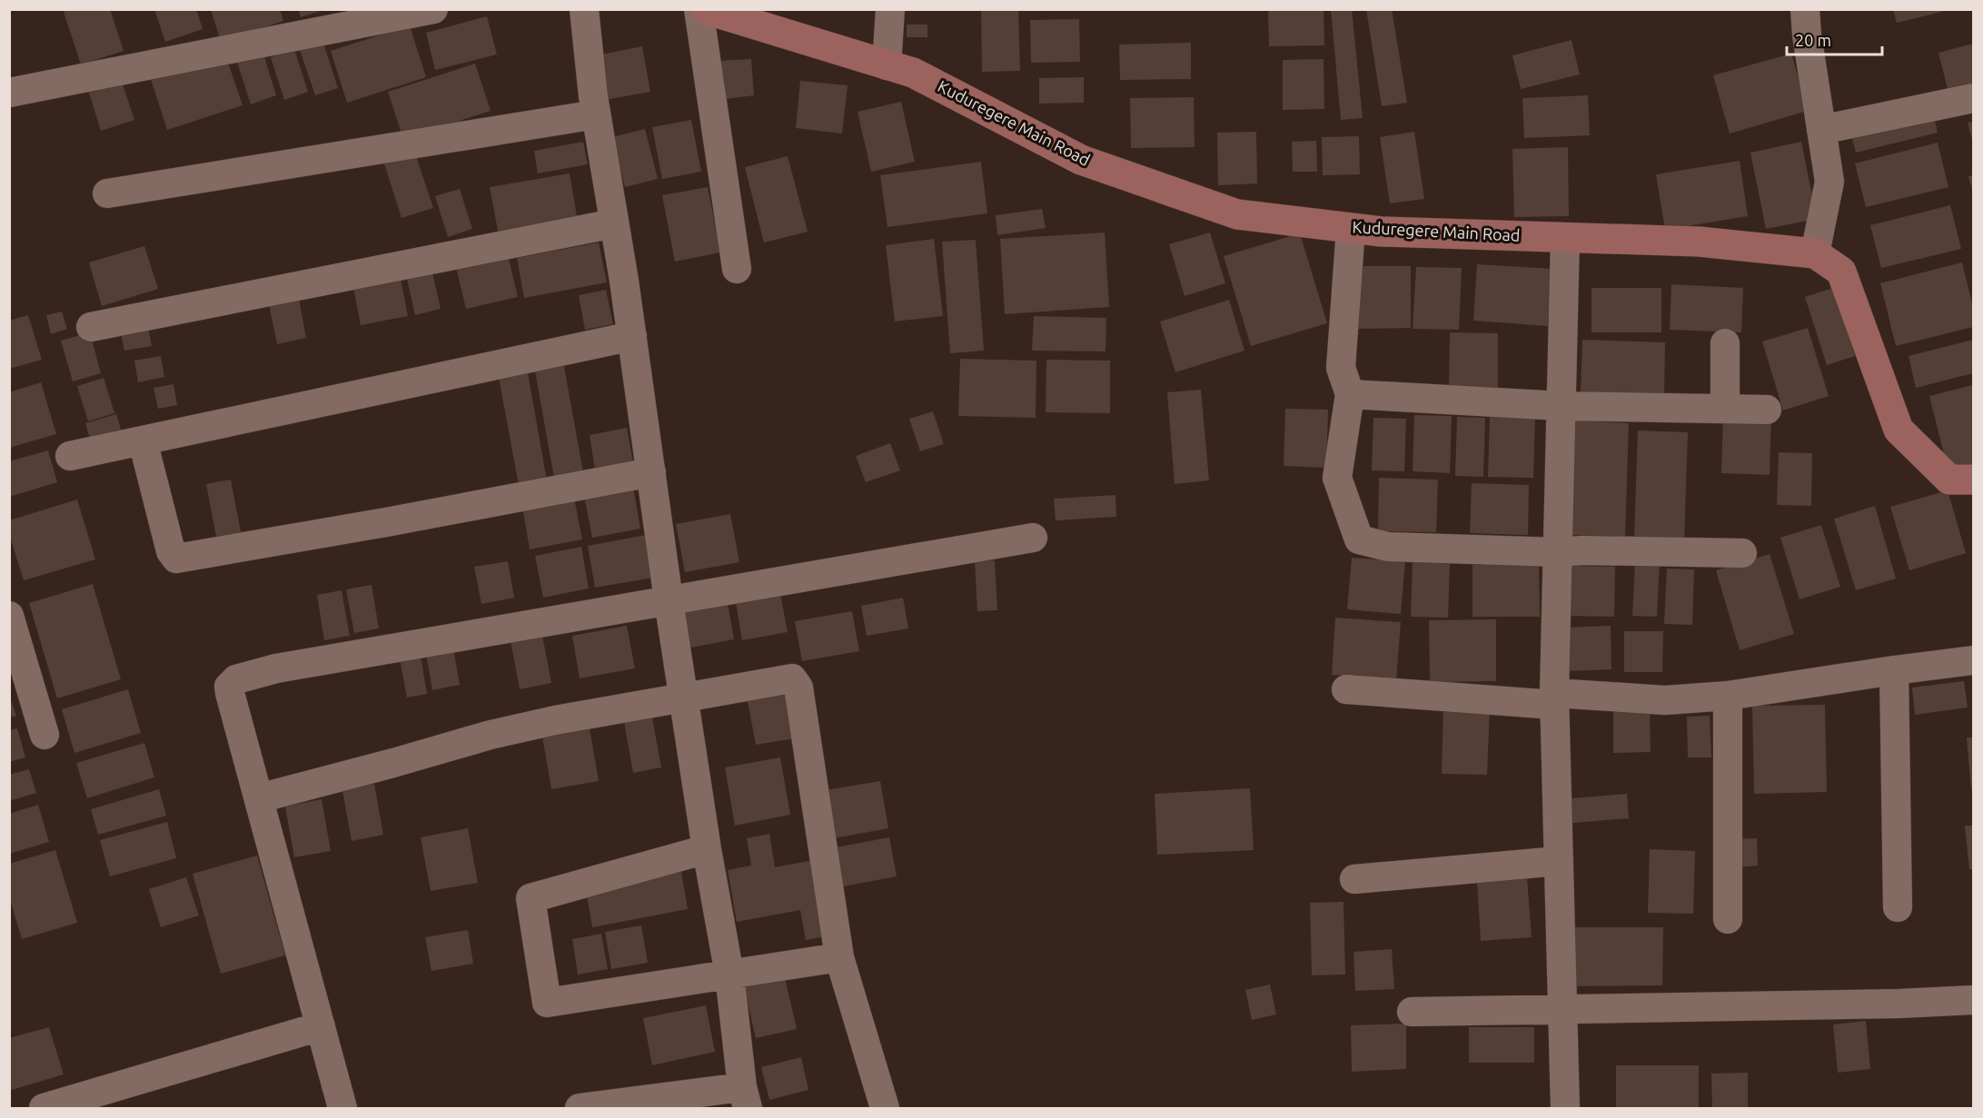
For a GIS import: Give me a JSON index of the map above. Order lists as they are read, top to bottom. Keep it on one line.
{"streets":{"street":["Kuduregere Main Road"]},"scale_bar":"20 m"}
